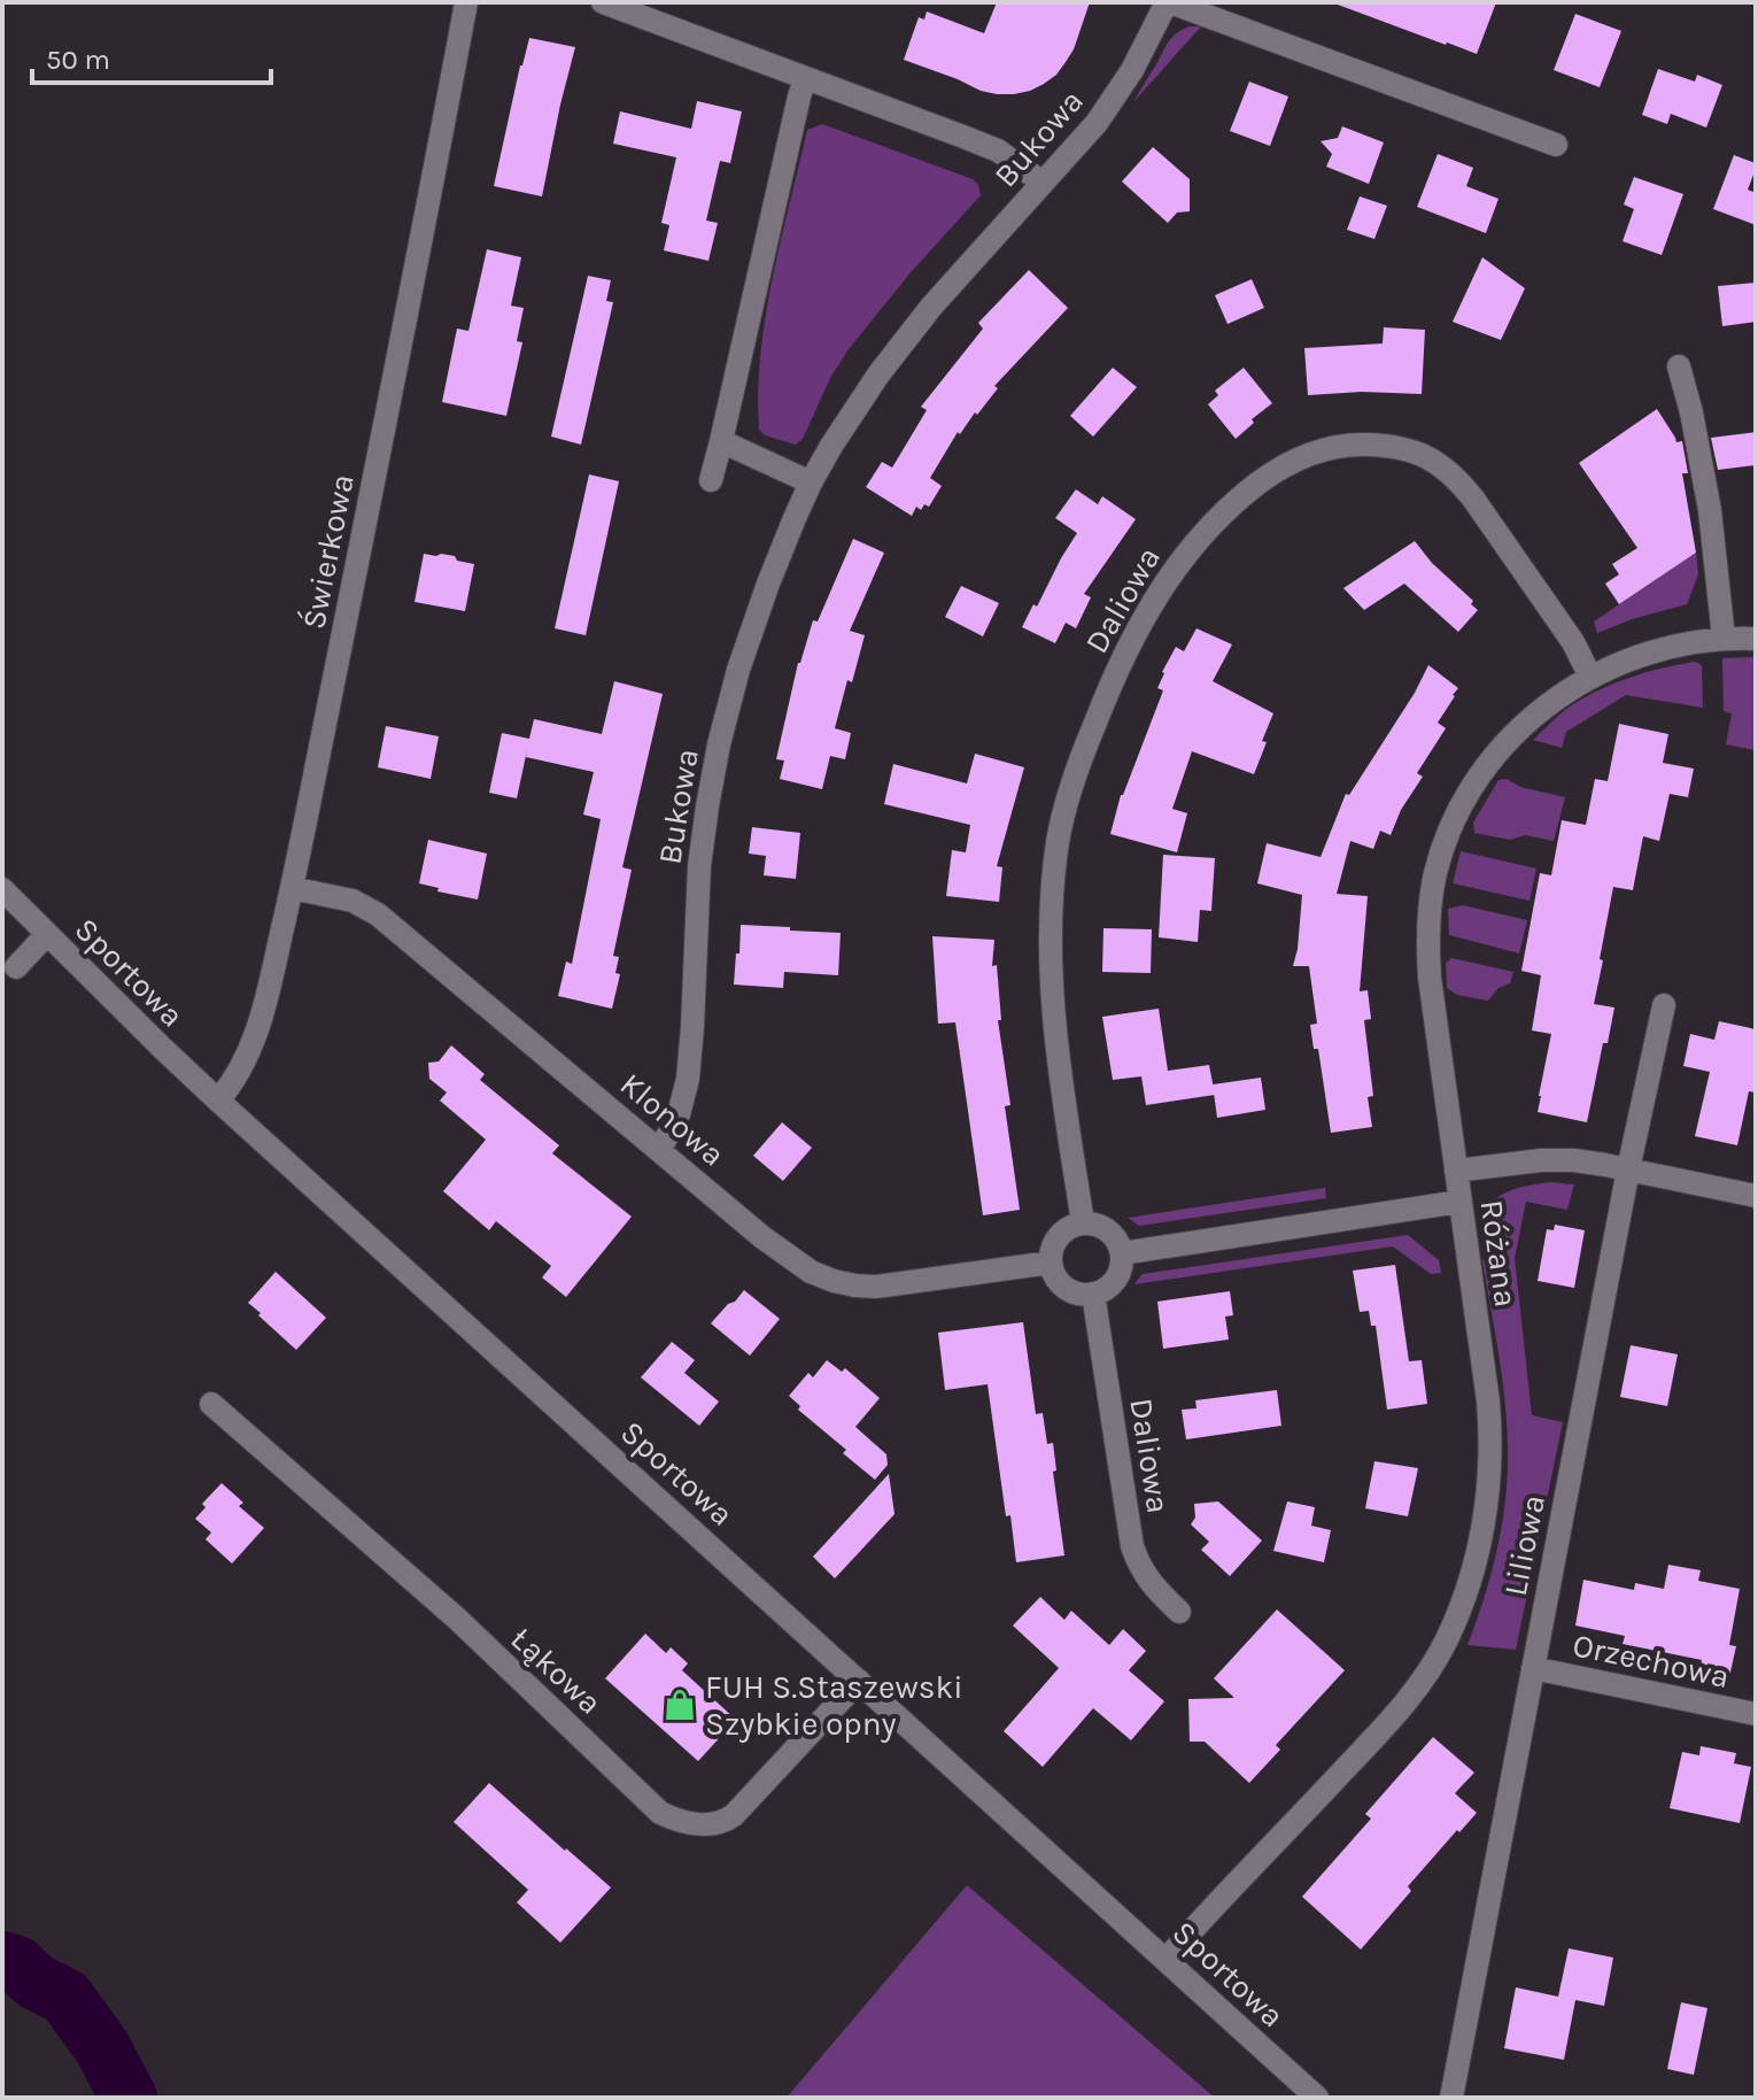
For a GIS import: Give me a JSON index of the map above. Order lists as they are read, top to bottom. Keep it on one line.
{"streets":{"street":["Bukowa","Świerkowa","Daliowa","Sportowa","Klonowa","Różana","Liliowa","Orzechowa","Łąkowa"]},"crossings":[["Bukowa","Klonowa"],["Świerkowa","Sportowa"],["Świerkowa","Klonowa"],["Daliowa","Klonowa"],["Daliowa","Różana"],["Sportowa","Różana"],["Sportowa","Łąkowa"],["Liliowa","Orzechowa"]],"places":{"shop":["FUH S.Staszewski Szybkie opny"]},"scale_bar":"50 m"}
